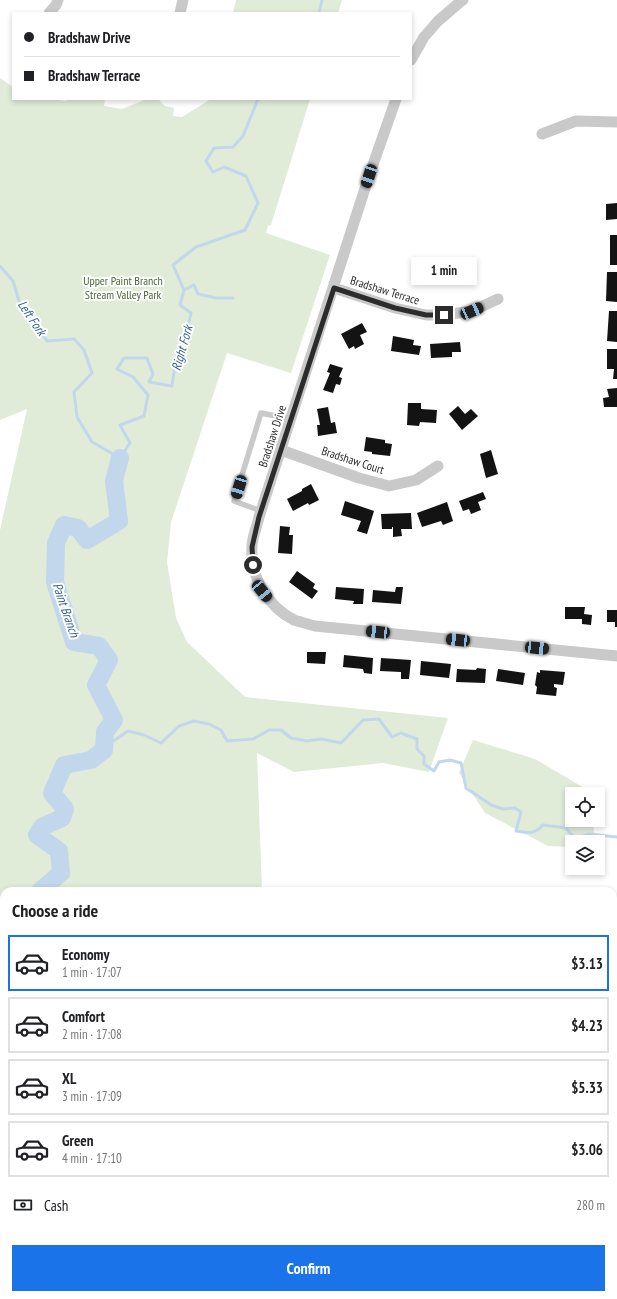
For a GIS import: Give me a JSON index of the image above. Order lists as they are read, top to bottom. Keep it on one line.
{"streets":{"street":["Bradshaw Terrace","Bradshaw Drive","Bradshaw Court"]},"crossings":[["Bradshaw Terrace","Bradshaw Drive"],["Bradshaw Drive","Bradshaw Court"]],"water":["Left Fork","Right Fork","Paint Branch"],"parks":["Upper Paint Branch Stream Valley Park"],"page":{"banner":["Bradshaw Drive","Bradshaw Terrace"],"bubble":"1 min","heading":"Choose a ride","list":[{"name":"Economy","note":"1 min · 17:07","value":"$3.13"},{"name":"Comfort","note":"2 min · 17:08","value":"$4.23"},{"name":"XL","note":"3 min · 17:09","value":"$5.33"},{"name":"Green","note":"4 min · 17:10","value":"$3.06"}],"pay":["Cash","280 m"],"buttons":"Confirm"}}
